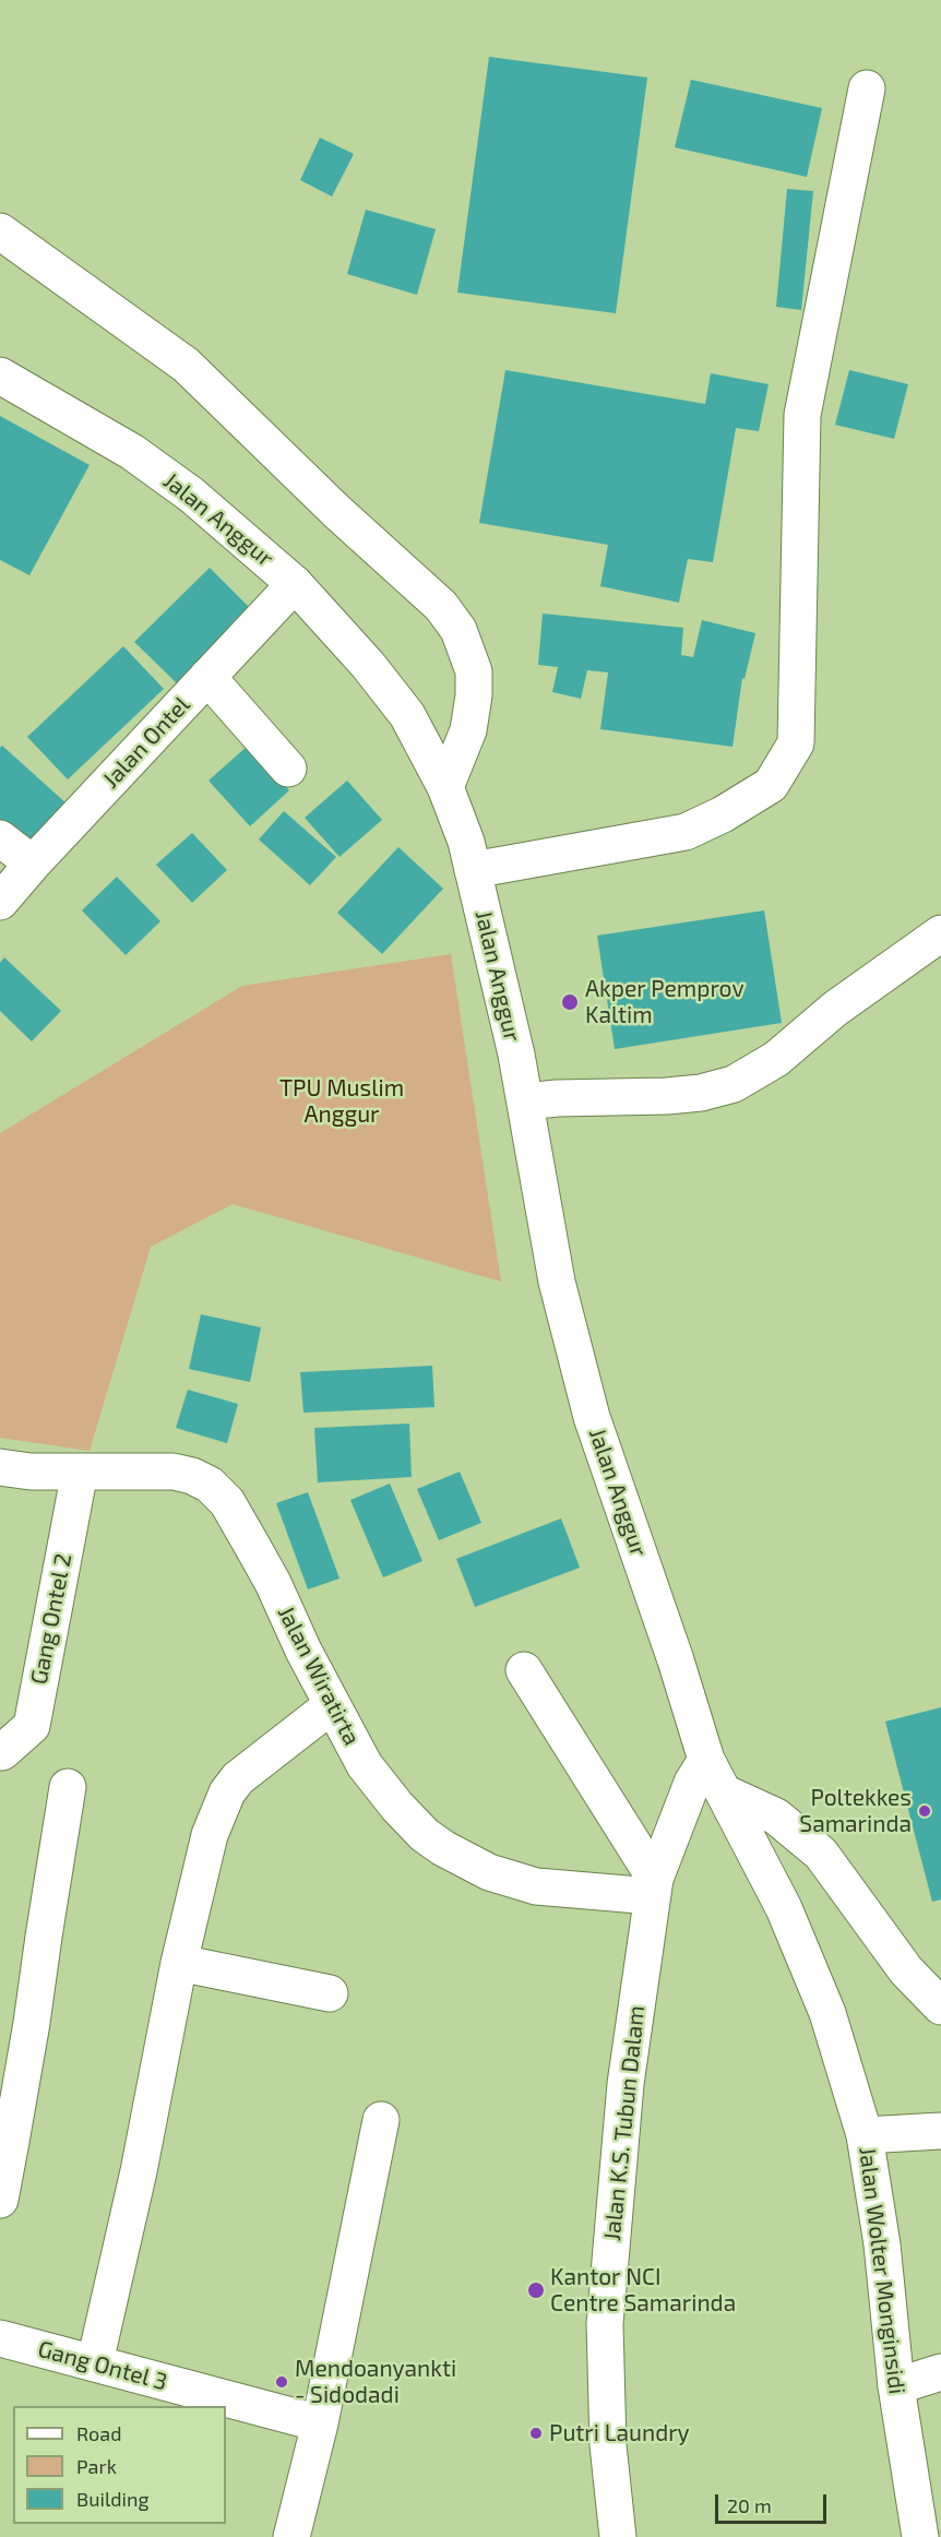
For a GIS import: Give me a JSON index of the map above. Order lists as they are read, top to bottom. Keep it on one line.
{"streets":{"street":["Jalan Anggur","Jalan Ontel","Gang Ontel 2","Jalan Wiratirta","Jalan K.S. Tubun Dalam","Jalan Wolter Monginsidi","Gang Ontel 3"]},"crossings":[["Jalan Anggur","Jalan Ontel"],["Jalan Anggur","Jalan K.S. Tubun Dalam"],["Jalan Anggur","Jalan Wolter Monginsidi"],["Gang Ontel 2","Jalan Wiratirta"],["Jalan Wiratirta","Jalan K.S. Tubun Dalam"],["Jalan K.S. Tubun Dalam","Jalan Wolter Monginsidi"]],"parks":["TPU Muslim Anggur"],"places":["Akper Pemprov Kaltim","Poltekkes Samarinda","Kantor NCI Centre Samarinda","Mendoanyankti - Sidodadi","Putri Laundry"],"legend":["Road","Park","Building"],"scale_bar":"20 m"}
